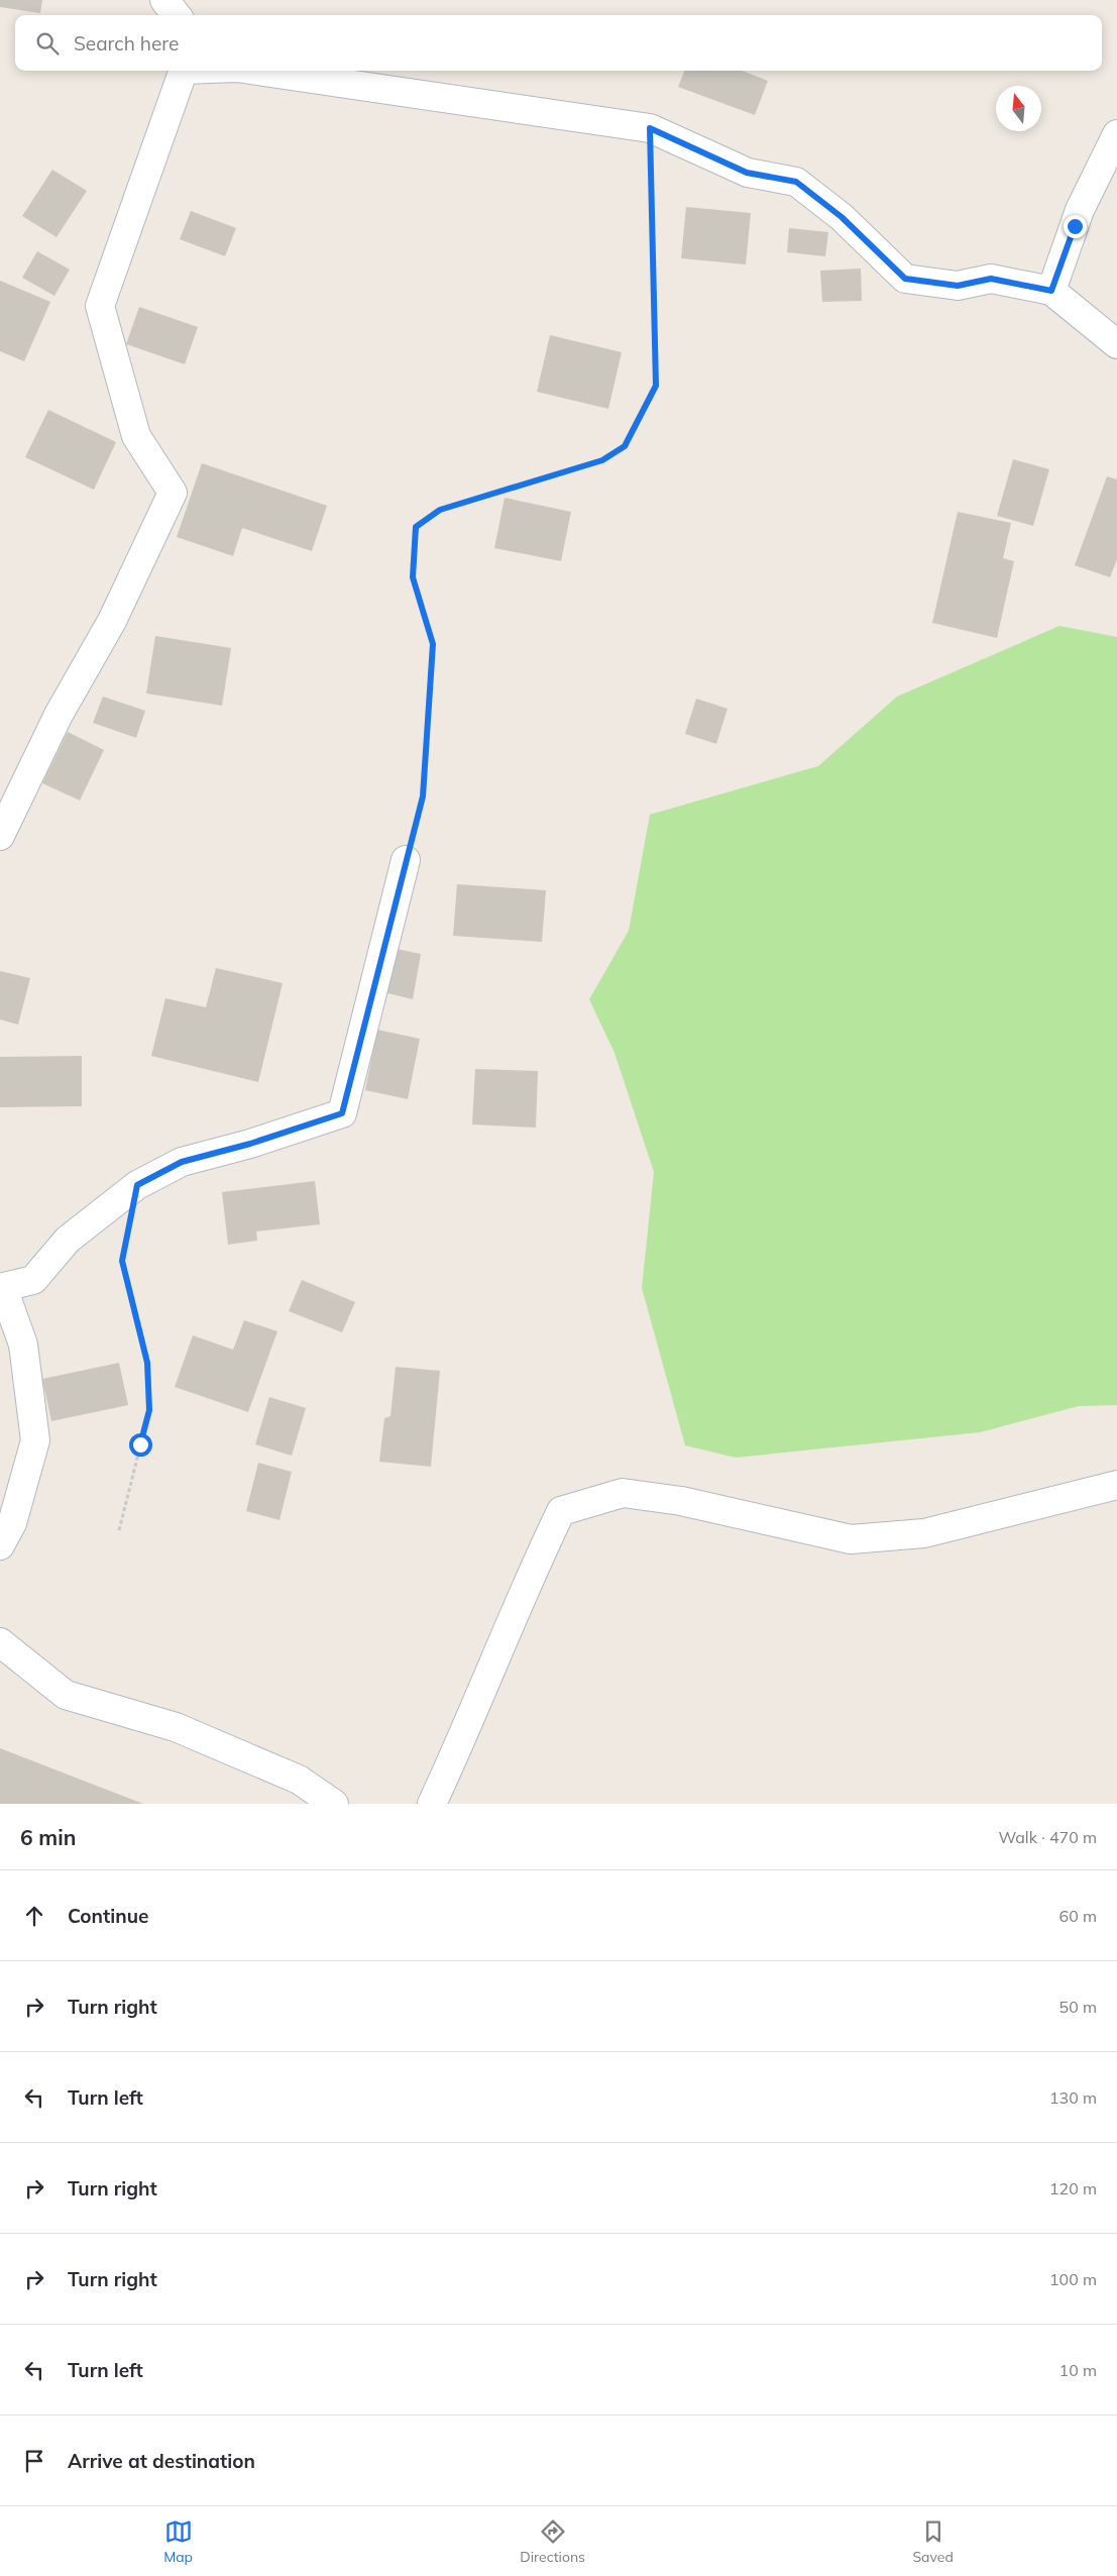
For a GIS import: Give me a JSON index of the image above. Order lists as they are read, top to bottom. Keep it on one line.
{"north":"top","page":{"search":"Search here","heading":["6 min","Walk · 470 m"],"list":[["Continue","60 m"],["Turn right","50 m"],["Turn left","130 m"],["Turn right","120 m"],["Turn right","100 m"],["Turn left","10 m"],"Arrive at destination"],"nav":["Map","Directions","Saved"]}}
